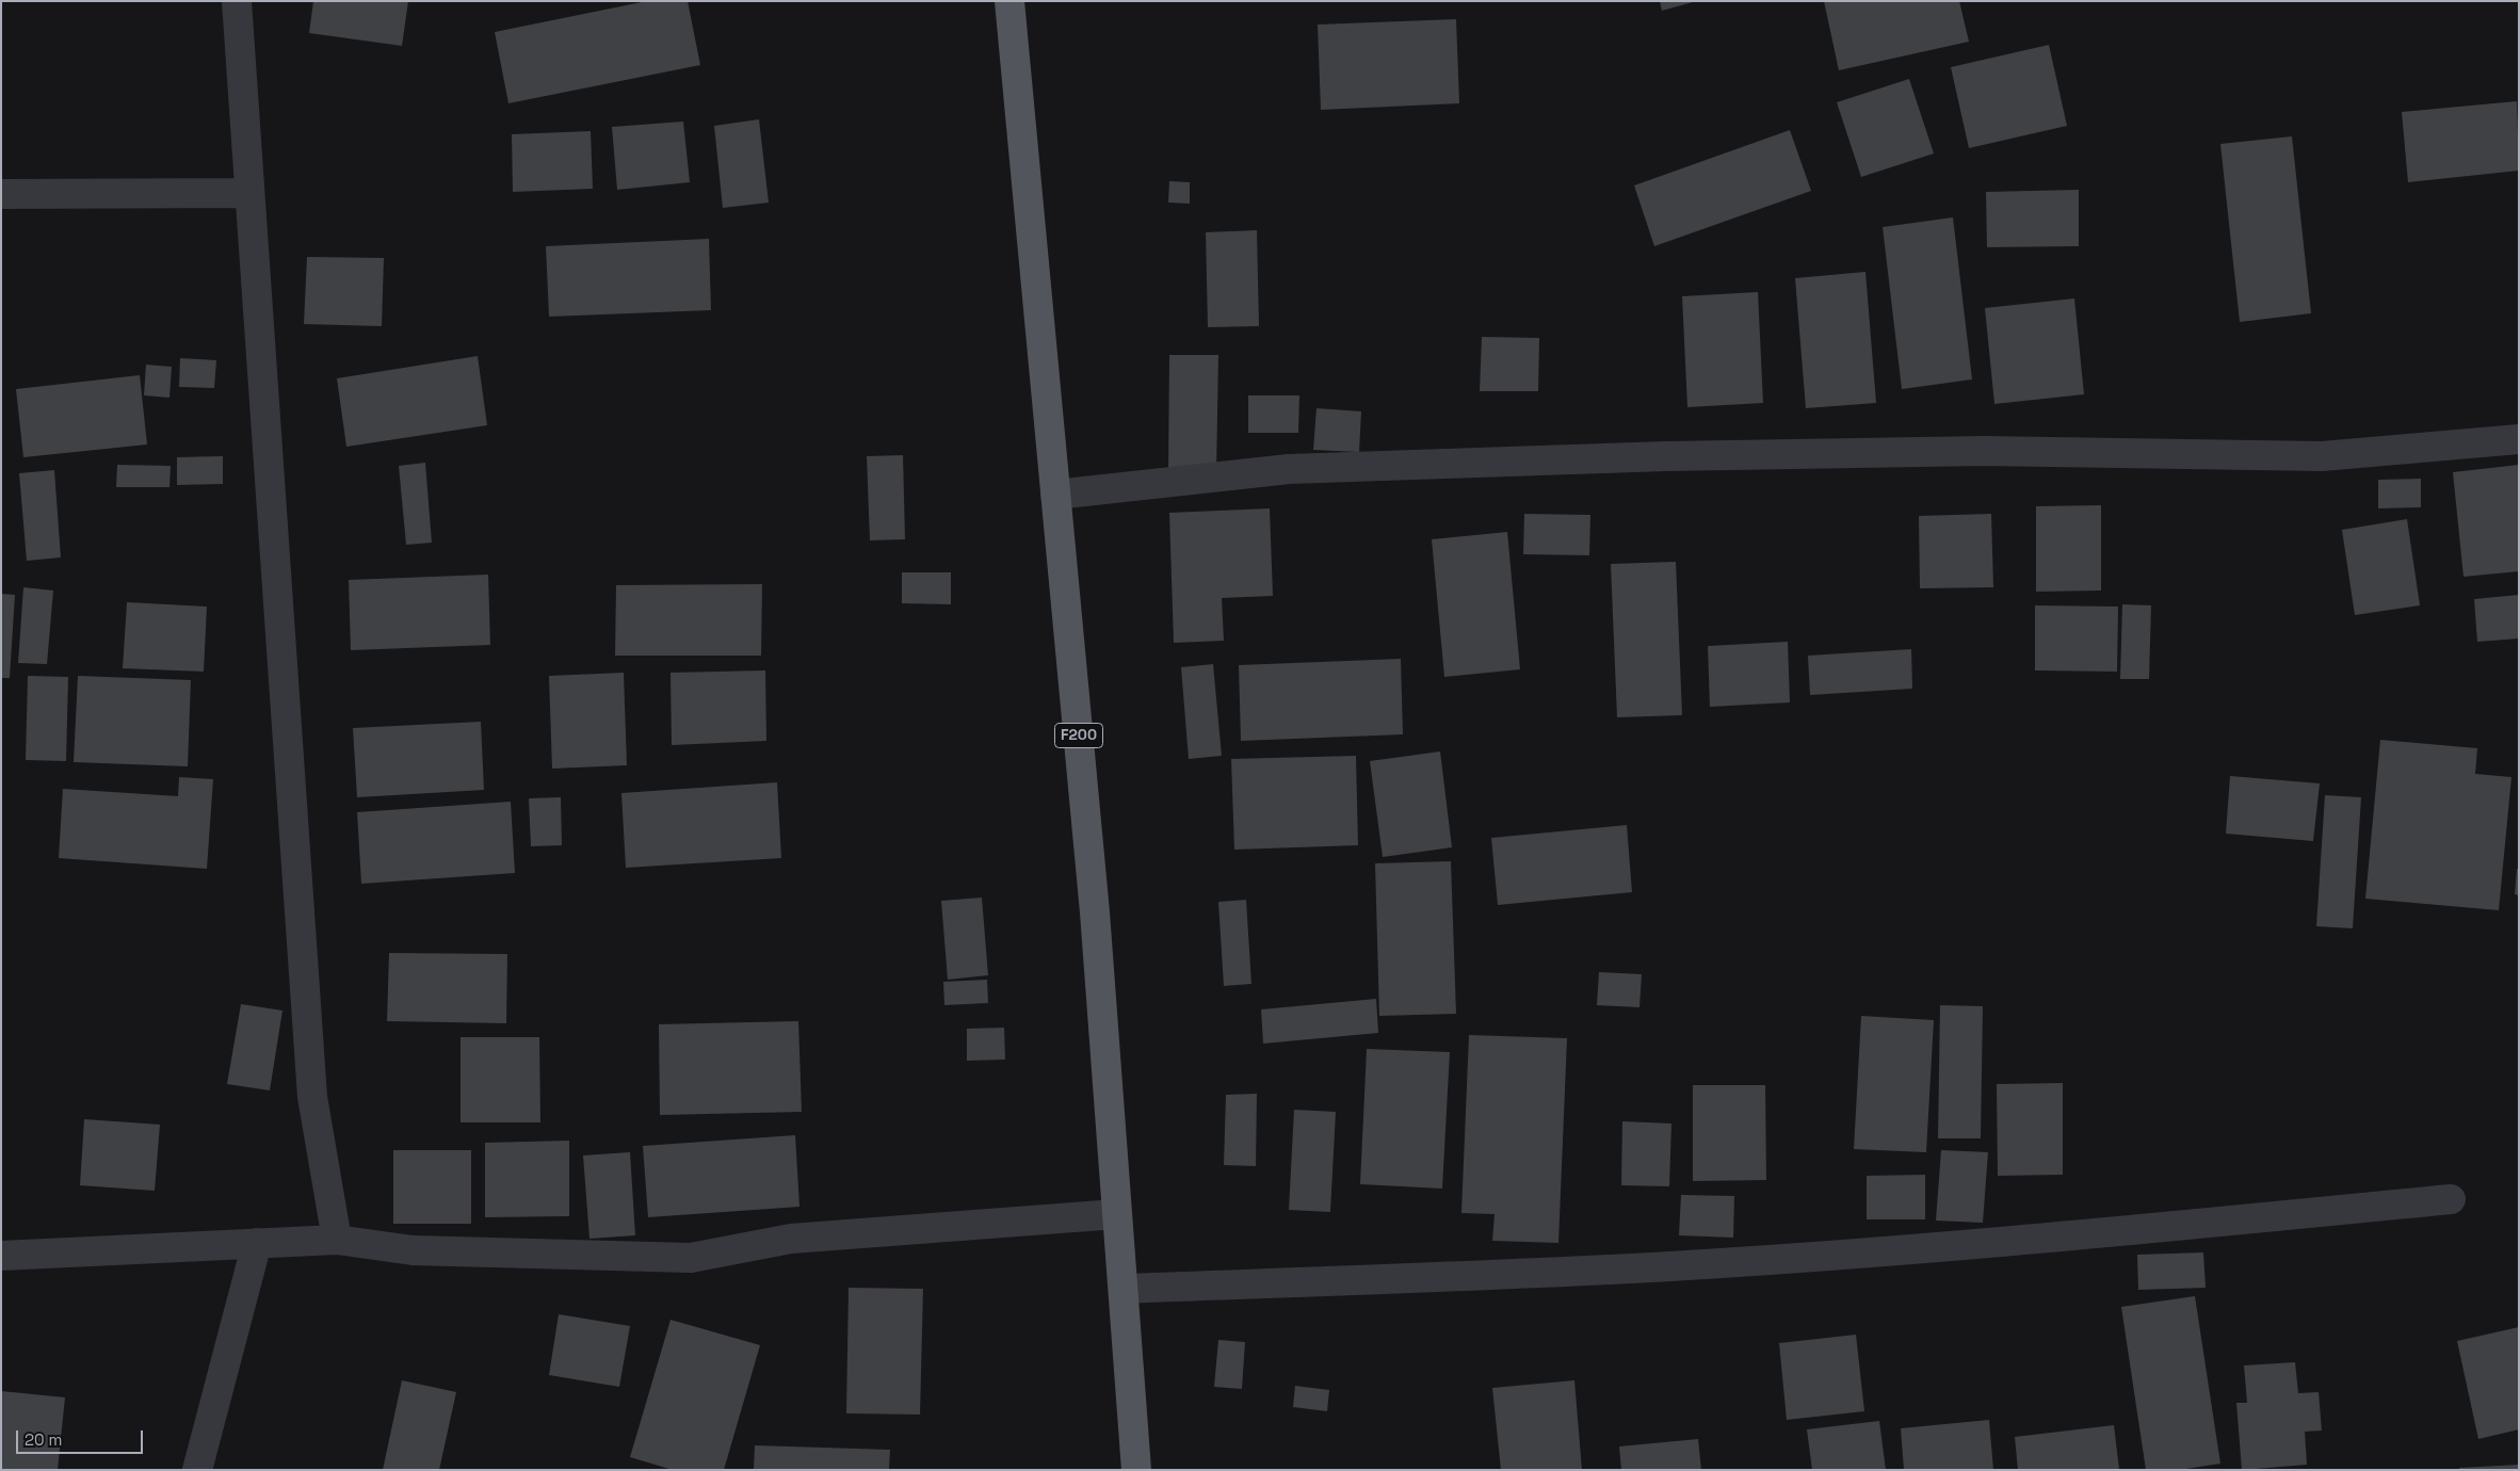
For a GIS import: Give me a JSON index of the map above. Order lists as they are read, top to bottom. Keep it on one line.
{"streets":{"main road":["F200"]},"scale_bar":"20 m"}
